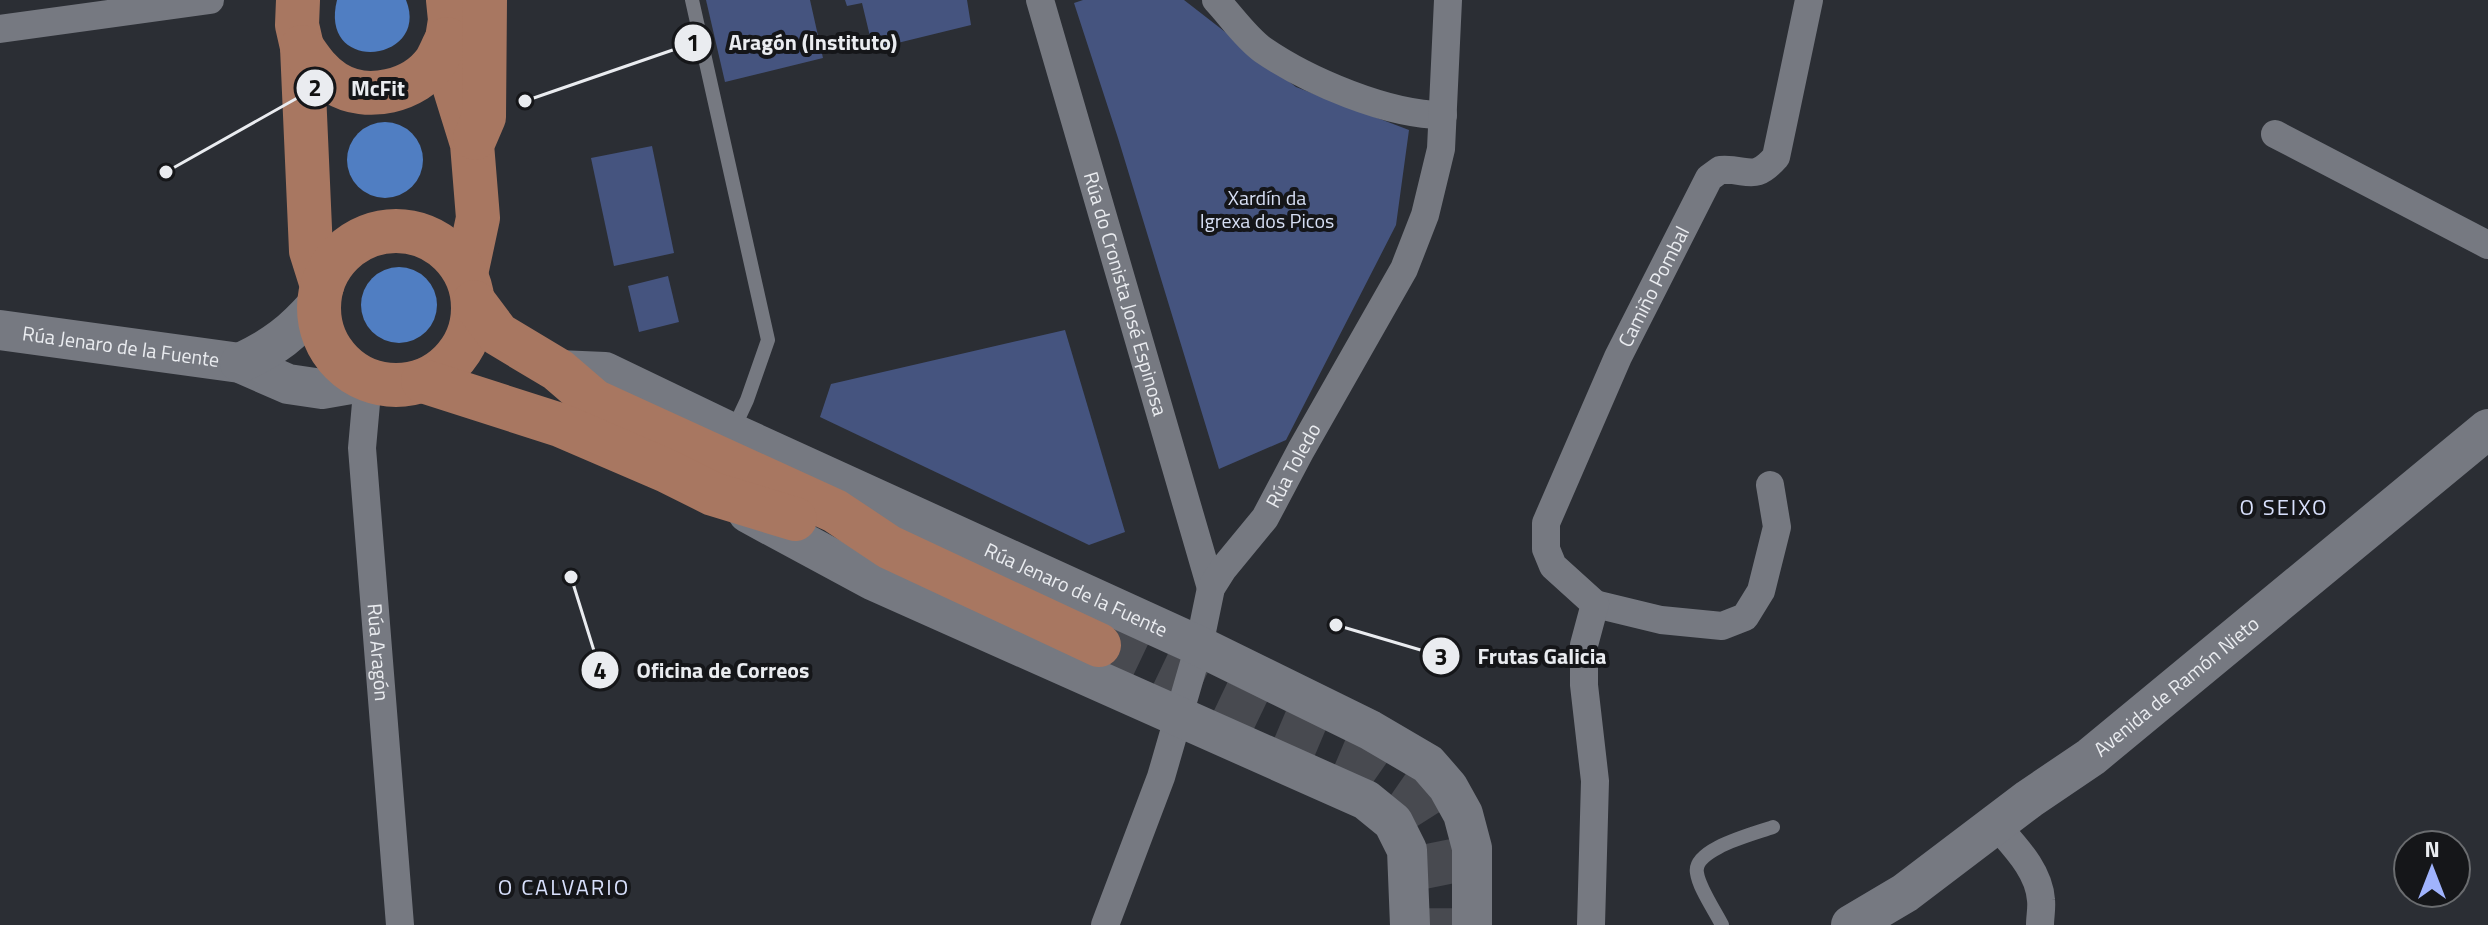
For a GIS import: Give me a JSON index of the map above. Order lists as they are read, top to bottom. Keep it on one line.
{"streets":{"main road":["Rúa Jenaro de la Fuente","Avenida de Ramón Nieto"],"street":["Camiño Pombal","Rúa do Cronista José Espinosa","Rúa Toledo","Rúa Aragón"]},"crossings":[["Rúa do Cronista José Espinosa","Rúa Toledo"],["Rúa Jenaro de la Fuente","Rúa Toledo"],["Rúa Jenaro de la Fuente","Rúa Aragón"]],"districts":["O SEIXO","O CALVARIO"],"parks":["Xardín da Igrexa dos Picos"],"places":["Aragón (Instituto)","McFit","Oficina de Correos","Frutas Galicia"],"north":"top"}
